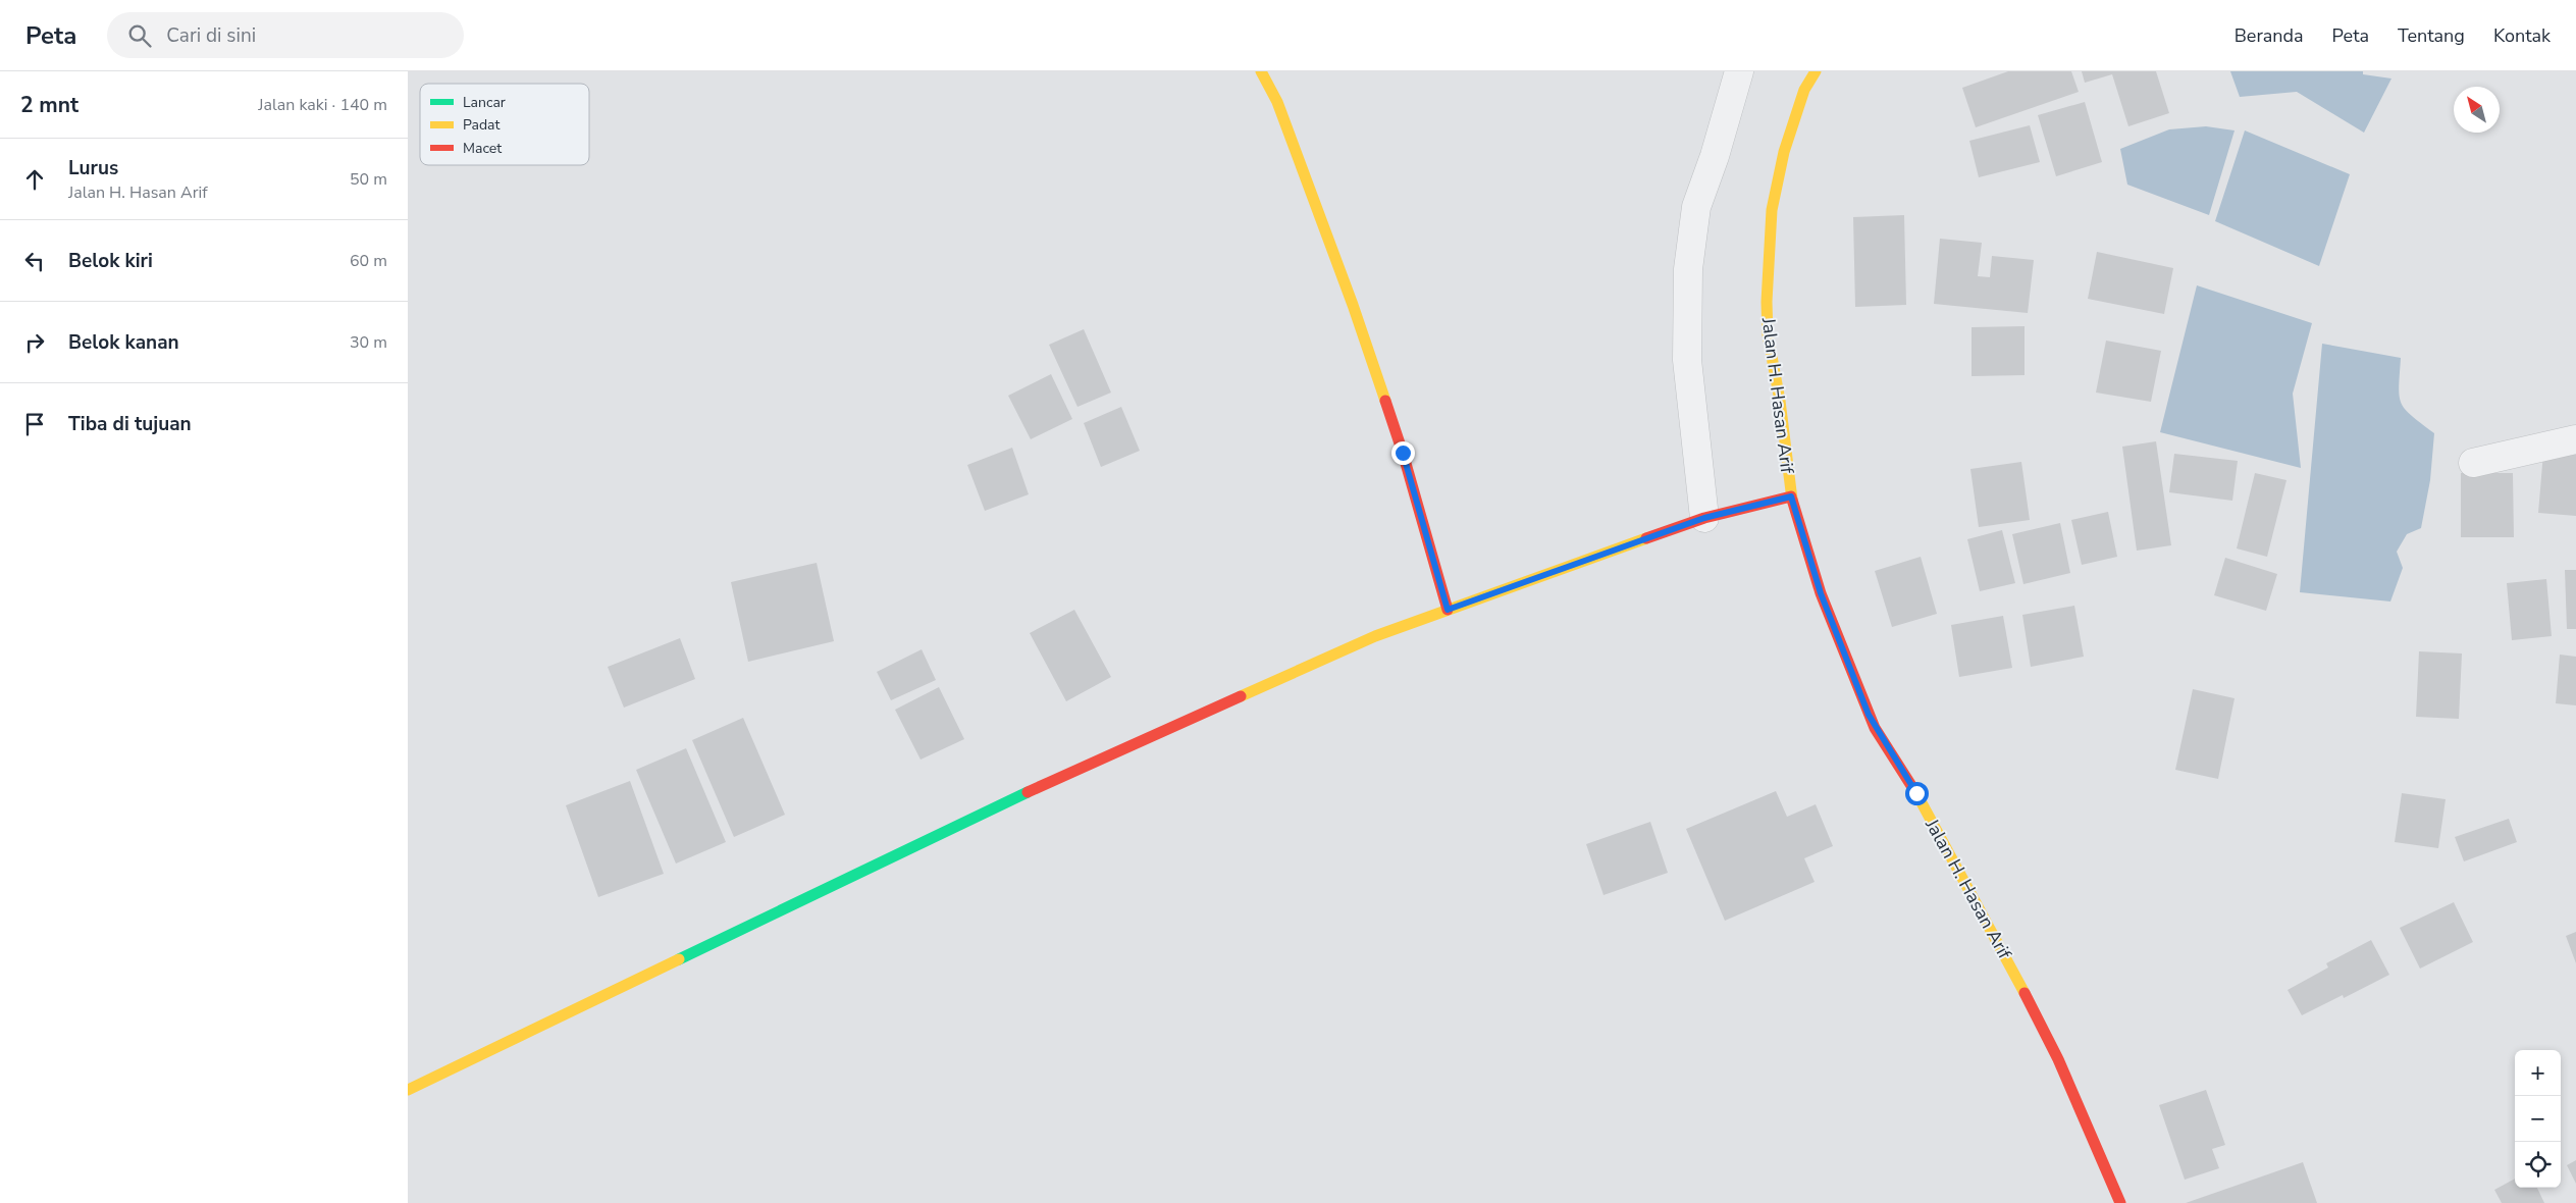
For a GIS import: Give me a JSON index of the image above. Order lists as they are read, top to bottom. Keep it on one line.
{"streets":{"street":["Jalan H. Hasan Arif"]},"legend":["Lancar","Padat","Macet"],"north":"top left","page":{"header":"Peta","search":"Cari di sini","nav":["Beranda","Peta","Tentang","Kontak"],"heading":["2 mnt","Jalan kaki · 140 m"],"list":[["Lurus","Jalan H. Hasan Arif","50 m"],["Belok kiri","60 m"],["Belok kanan","30 m"],"Tiba di tujuan"],"map_buttons":["+","−"]}}
